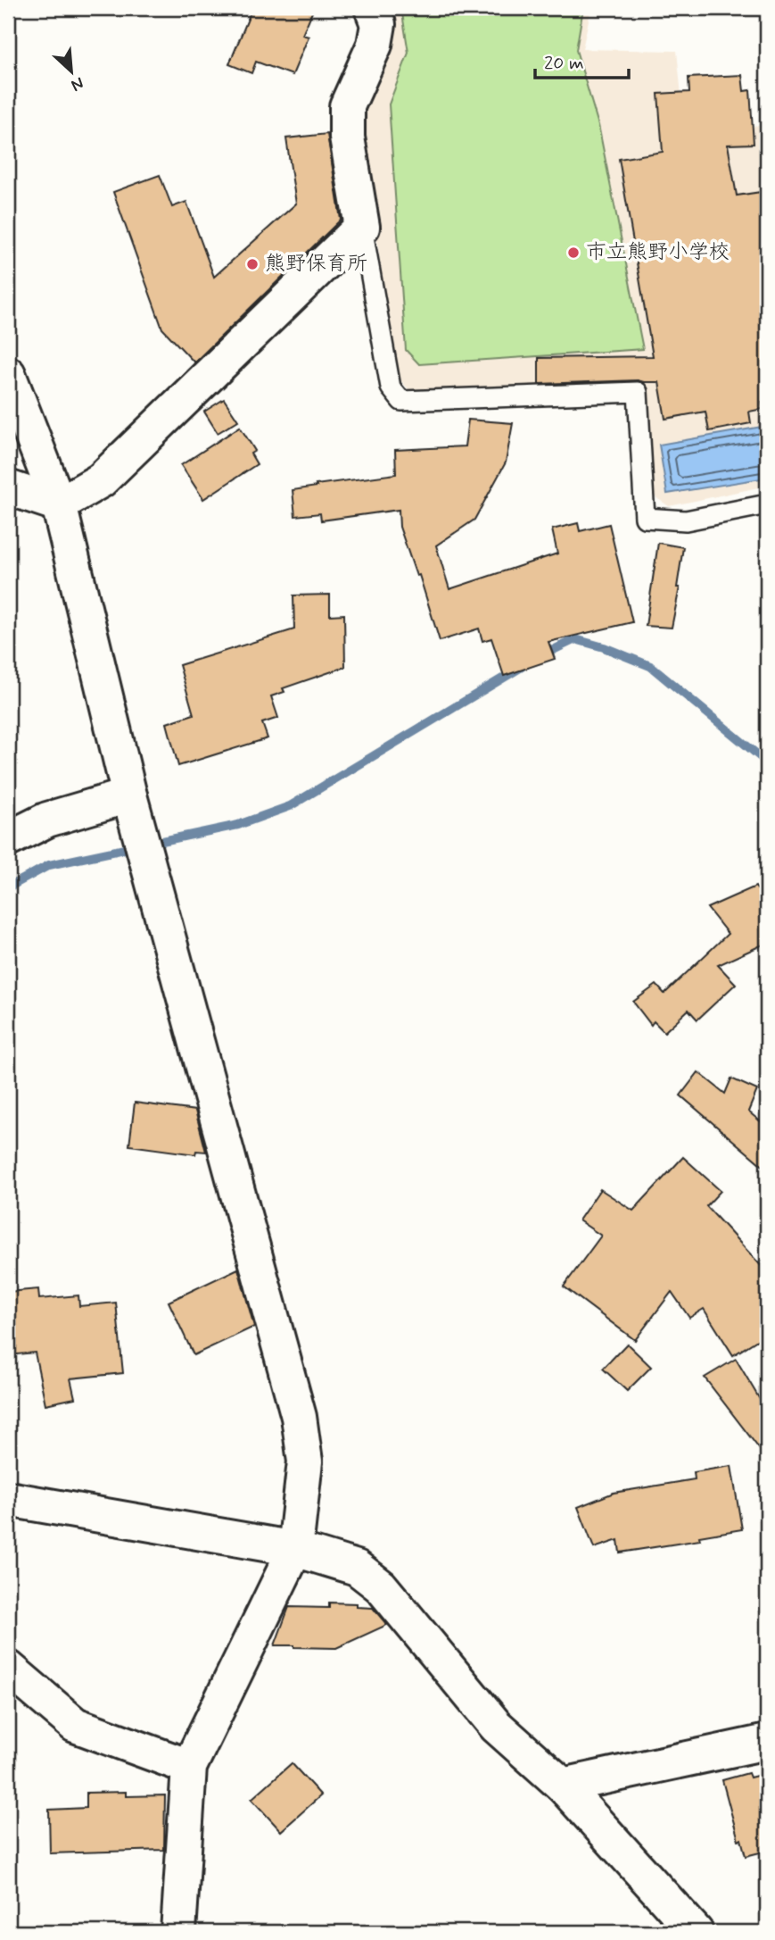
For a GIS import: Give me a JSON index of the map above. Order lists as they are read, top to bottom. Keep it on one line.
{"places":["市立熊野小学校","熊野保育所"],"scale_bar":"20 m","north":"bottom right"}
